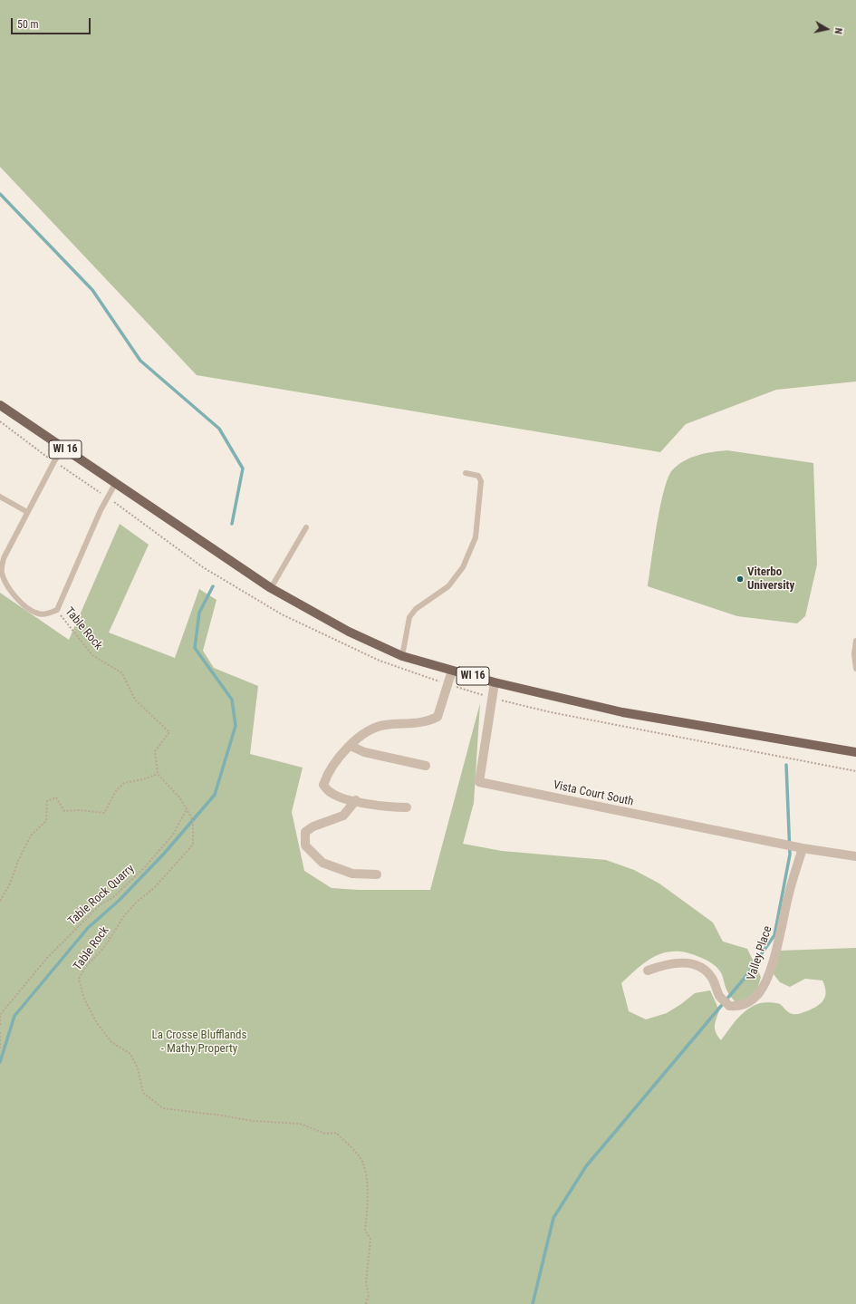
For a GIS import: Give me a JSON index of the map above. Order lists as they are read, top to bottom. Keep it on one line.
{"streets":{"main road":["WI 16"],"street":["Vista Court South","Valley Place"],"path":["Table Rock","Table Rock Quarry"]},"crossings":[["WI 16","Vista Court South"],["Table Rock","Table Rock Quarry"],["Vista Court South","Valley Place"]],"parks":["La Crosse Blufflands - Mathy Property"],"places":["Viterbo University"],"scale_bar":"50 m","north":"right"}
